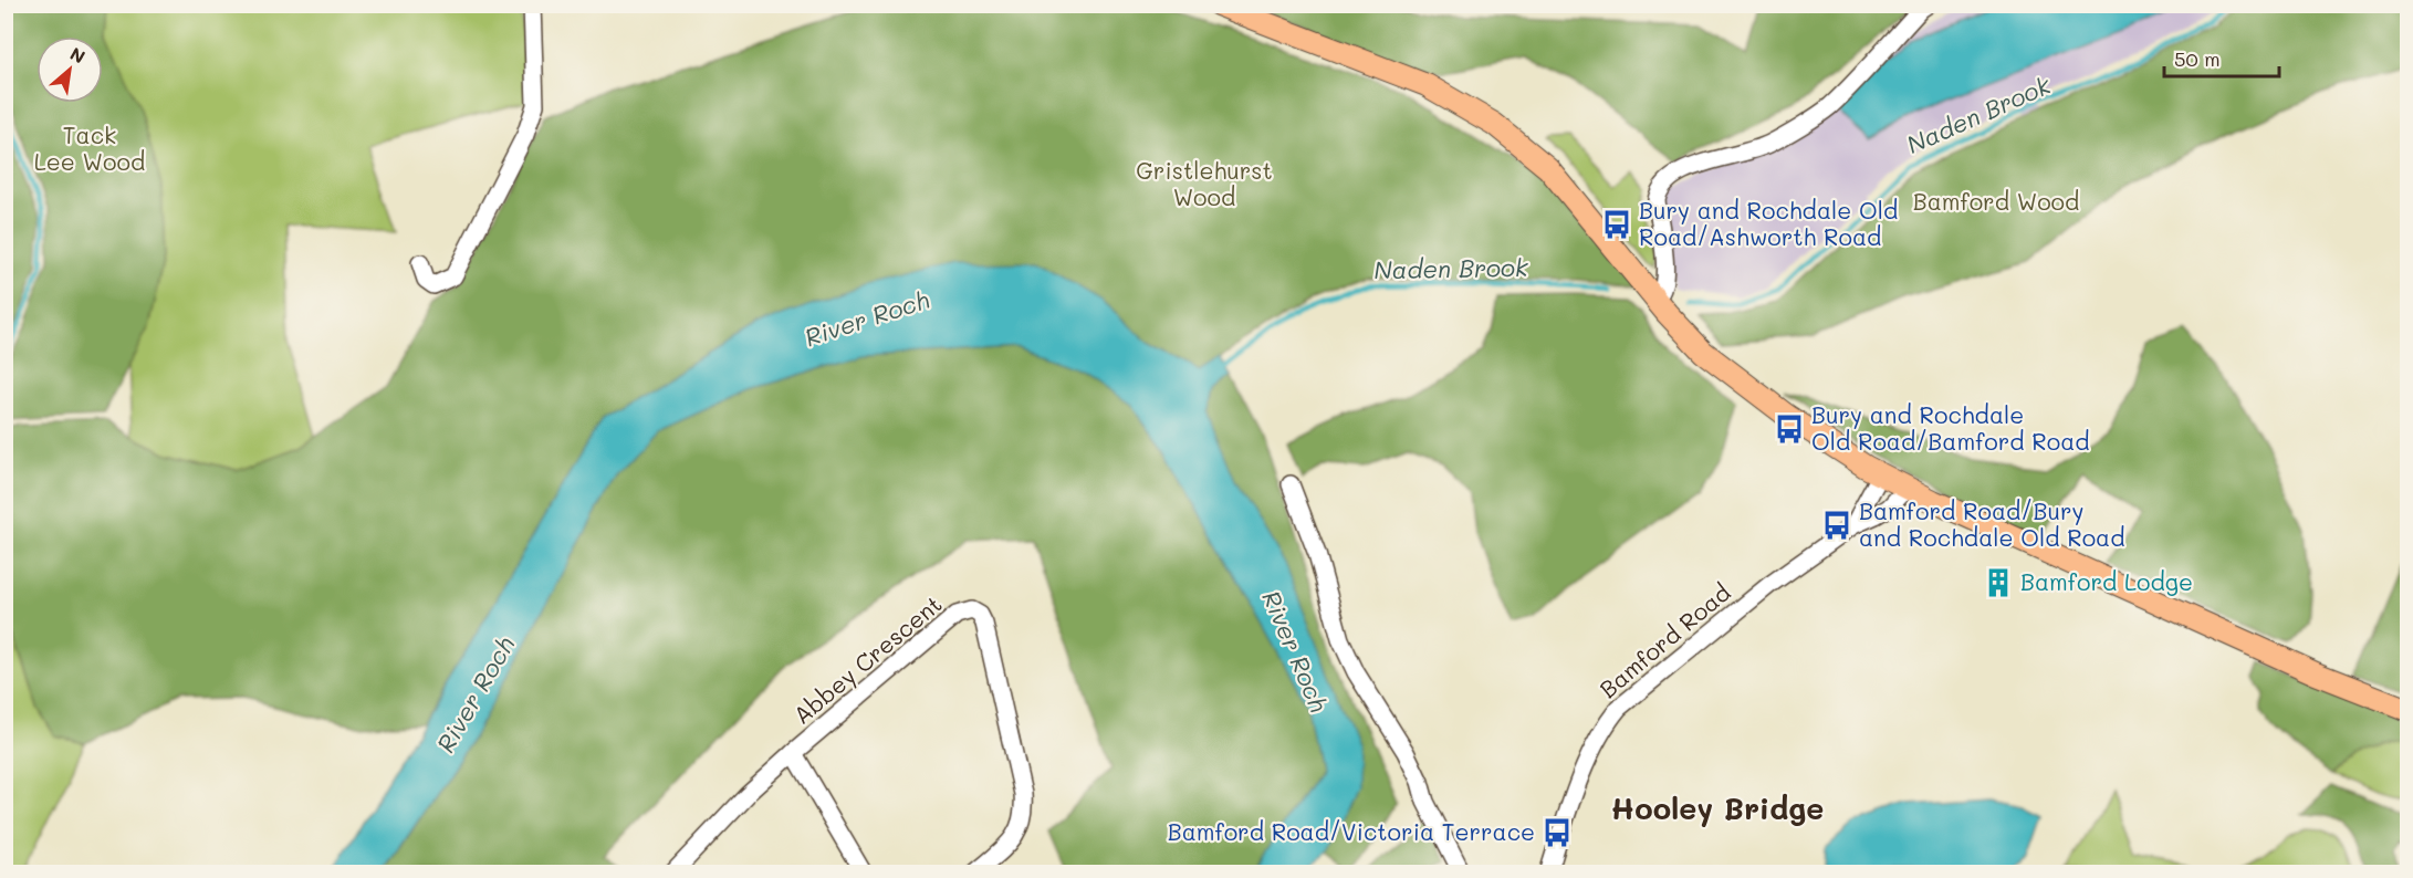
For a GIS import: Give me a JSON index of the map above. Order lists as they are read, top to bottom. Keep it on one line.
{"streets":{"street":["Bamford Road","Abbey Crescent"]},"districts":["Hooley Bridge"],"water":["Naden Brook","River Roch"],"parks":["Tack Lee Wood","Gristlehurst Wood","Bamford Wood"],"places":{"bus stop":["Bury and Rochdale Old Road/Ashworth Road","Bury and Rochdale Old Road/Bamford Road","Bamford Road/Bury and Rochdale Old Road","Bamford Road/Victoria Terrace"],"building":["Bamford Lodge"]},"scale_bar":"50 m","north":"top right"}
